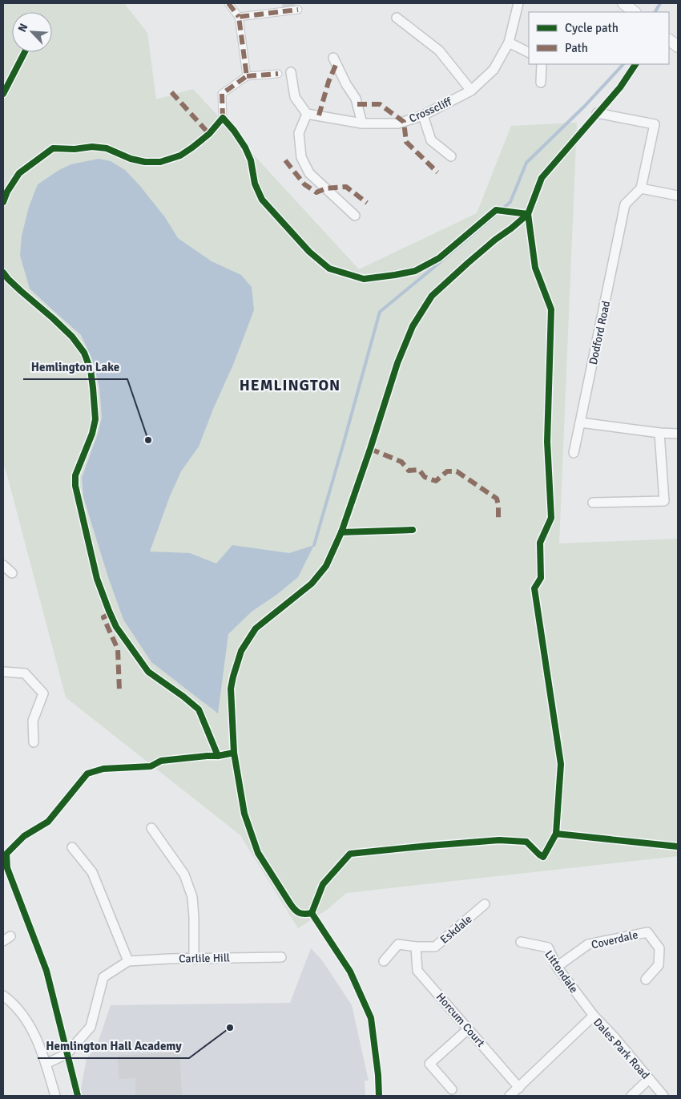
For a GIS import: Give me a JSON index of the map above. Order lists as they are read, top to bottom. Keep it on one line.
{"streets":{"street":["Crosscliff","Dodford Road","Eskdale","Coverdale","Carlile Hill","Littondale","Horcum Court","Dales Park Road"]},"crossings":[["Eskdale","Horcum Court"],["Coverdale","Littondale"],["Littondale","Dales Park Road"],["Horcum Court","Dales Park Road"]],"districts":["HEMLINGTON"],"places":["Hemlington Lake","Hemlington Hall Academy"],"legend":["Cycle path","Path"],"north":"top left"}
